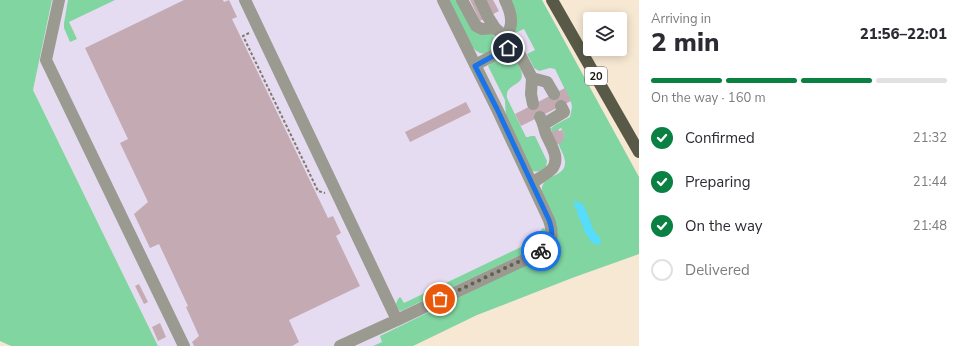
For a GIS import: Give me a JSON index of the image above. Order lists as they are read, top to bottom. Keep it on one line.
{"streets":{"main road":["20"]},"page":{"heading":["2 min","Arriving in","21:56–22:01"],"bar":"On the way · 160 m","list":[["Confirmed","21:32"],["Preparing","21:44"],["On the way","21:48"],"Delivered"]}}
